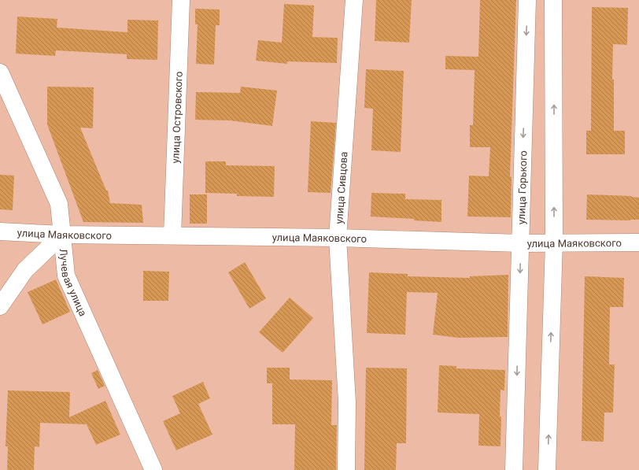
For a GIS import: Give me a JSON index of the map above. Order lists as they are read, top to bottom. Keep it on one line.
{"streets":{"street":["улица Островского","улица Сивцова","улица Горького","улица Маяковского","Лучевая улица"]},"crossings":[["улица Островского","улица Маяковского"],["улица Сивцова","улица Маяковского"],["улица Горького","улица Маяковского"],["улица Маяковского","Лучевая улица"]]}
